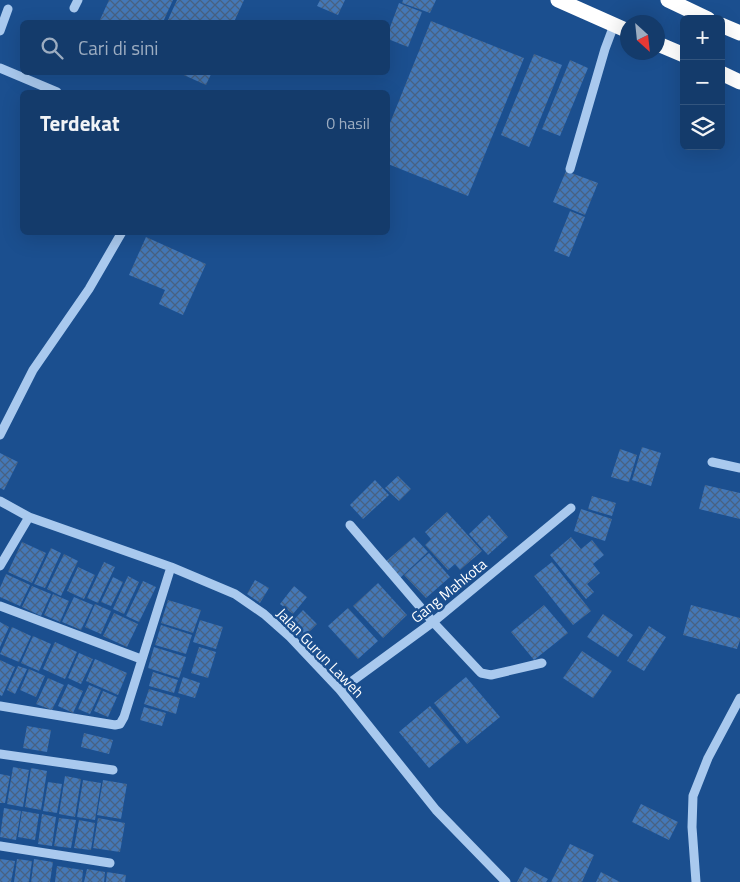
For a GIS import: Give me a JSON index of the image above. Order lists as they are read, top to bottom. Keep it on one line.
{"streets":{"street":["Gang Mahkota","Jalan Gurun Laweh"]},"crossings":[["Gang Mahkota","Jalan Gurun Laweh"]],"north":"bottom right","page":{"map_buttons":["+","−"],"search":"Cari di sini","heading":["Terdekat","0 hasil"]}}
